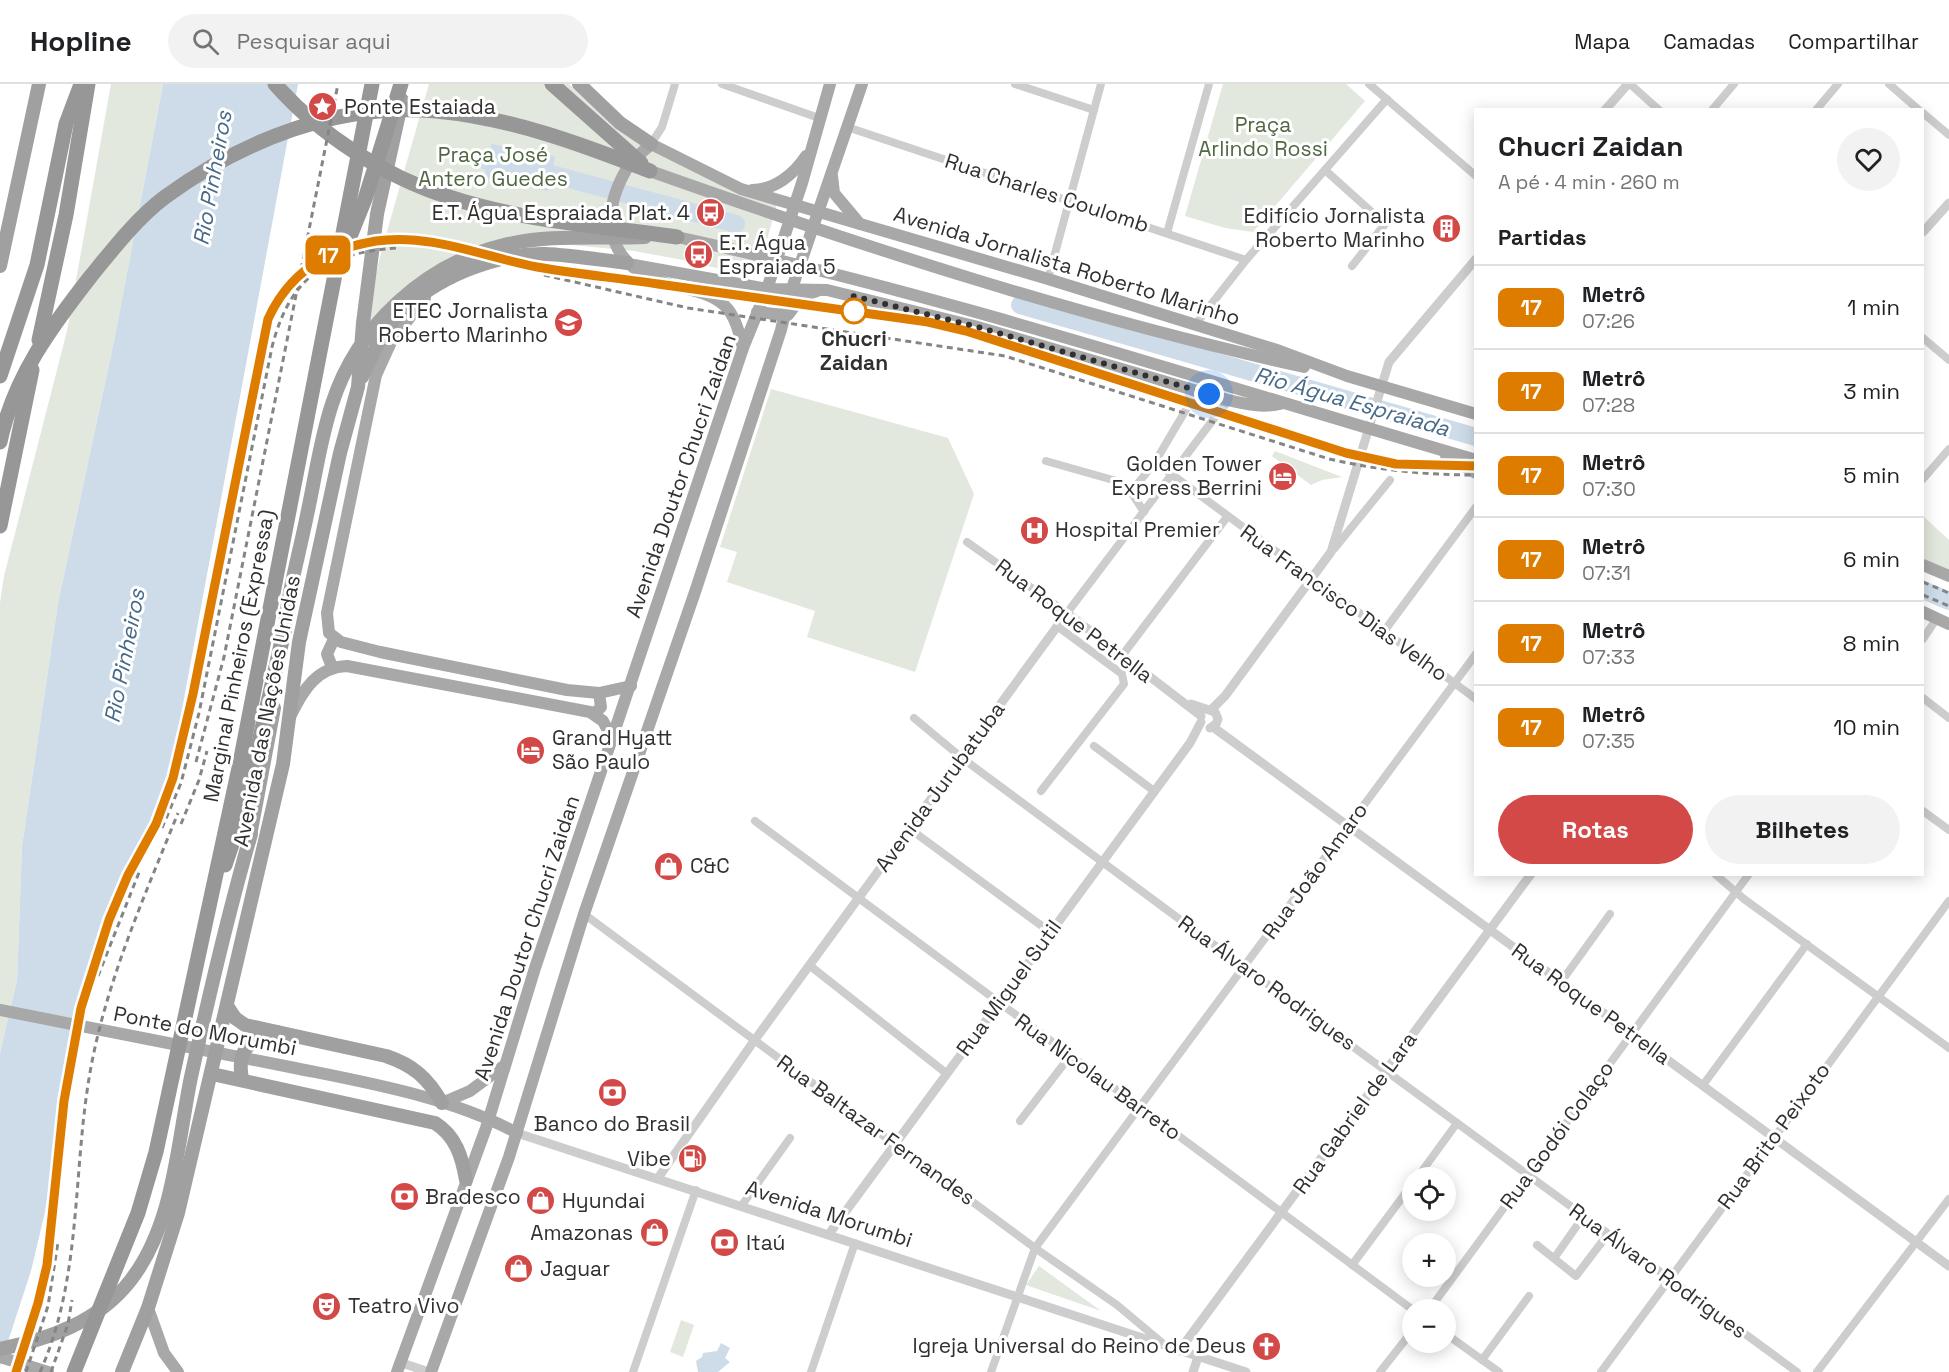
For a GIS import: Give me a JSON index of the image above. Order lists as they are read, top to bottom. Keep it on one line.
{"streets":{"highway":["Marginal Pinheiros (Expressa)","Avenida das Nações Unidas"],"main road":["Avenida Jornalista Roberto Marinho","Avenida Doutor Chucri Zaidan","Ponte do Morumbi","Avenida Morumbi"],"street":["Rua Charles Coulomb","Rua Francisco Dias Velho","Rua Roque Petrella","Avenida Jurubatuba","Rua João Amaro","Rua Álvaro Rodrigues","Rua Miguel Sutil","Rua Nicolau Barreto","Rua Gabriel de Lara","Rua Baltazar Fernandes","Rua Godói Colaço","Rua Brito Peixoto"]},"crossings":[["Avenida Jornalista Roberto Marinho","Avenida Doutor Chucri Zaidan"],["Avenida Jornalista Roberto Marinho","Rua Miguel Sutil"],["Avenida Doutor Chucri Zaidan","Avenida Morumbi"],["Rua Francisco Dias Velho","Avenida Jurubatuba"],["Rua Francisco Dias Velho","Rua João Amaro"],["Rua Francisco Dias Velho","Rua Miguel Sutil"],["Rua Roque Petrella","Avenida Jurubatuba"],["Rua Roque Petrella","Rua João Amaro"],["Rua Roque Petrella","Rua Miguel Sutil"],["Rua Roque Petrella","Rua Gabriel de Lara"],["Rua Roque Petrella","Rua Godói Colaço"],["Rua Roque Petrella","Rua Brito Peixoto"],["Avenida Jurubatuba","Rua Álvaro Rodrigues"],["Avenida Jurubatuba","Rua Nicolau Barreto"],["Avenida Jurubatuba","Rua Baltazar Fernandes"],["Avenida Jurubatuba","Avenida Morumbi"],["Rua João Amaro","Rua Álvaro Rodrigues"],["Rua João Amaro","Rua Nicolau Barreto"],["Rua João Amaro","Rua Baltazar Fernandes"],["Rua João Amaro","Avenida Morumbi"],["Rua Álvaro Rodrigues","Rua Miguel Sutil"],["Rua Álvaro Rodrigues","Rua Gabriel de Lara"],["Rua Álvaro Rodrigues","Rua Godói Colaço"],["Rua Álvaro Rodrigues","Rua Brito Peixoto"],["Rua Miguel Sutil","Rua Nicolau Barreto"],["Rua Miguel Sutil","Rua Baltazar Fernandes"],["Rua Miguel Sutil","Avenida Morumbi"],["Ponte do Morumbi","Avenida Morumbi"],["Rua Nicolau Barreto","Rua Gabriel de Lara"],["Rua Gabriel de Lara","Avenida Morumbi"],["Rua Baltazar Fernandes","Avenida Morumbi"]],"water":["Rio Pinheiros","Rio Água Espraiada"],"parks":["Praça Arlindo Rossi","Praça José Antero Guedes"],"places":{"place":["Ponte Estaiada"],"bus stop":["E.T. Água Espraiada Plat. 4","E.T. Água Espraiada 5"],"building":["Edifício Jornalista Roberto Marinho"],"other":["Chucri Zaidan"],"school or university":["ETEC Jornalista Roberto Marinho"],"hotel":["Golden Tower Express Berrini","Grand Hyatt São Paulo"],"hospital":["Hospital Premier"],"shop":["C&C","Hyundai","Amazonas","Jaguar"],"bank":["Banco do Brasil","Bradesco","Itaú"],"fuel station":["Vibe"],"theatre":["Teatro Vivo"],"church":["Igreja Universal do Reino de Deus"]},"lines":["metro line 17"],"page":{"header":"Hopline","search":"Pesquisar aqui","nav":["Mapa","Camadas","Compartilhar"],"on_map":"17","heading":[["Chucri Zaidan","A pé · 4 min · 260 m"],"Partidas"],"list":[{"mark":"17","name":"Metrô","note":"07:26","value":"1 min"},{"mark":"17","name":"Metrô","note":"07:28","value":"3 min"},{"mark":"17","name":"Metrô","note":"07:30","value":"5 min"},{"mark":"17","name":"Metrô","note":"07:31","value":"6 min"},{"mark":"17","name":"Metrô","note":"07:33","value":"8 min"},{"mark":"17","name":"Metrô","note":"07:35","value":"10 min"}],"buttons":["Rotas","Bilhetes"],"map_buttons":["+","−"]}}
